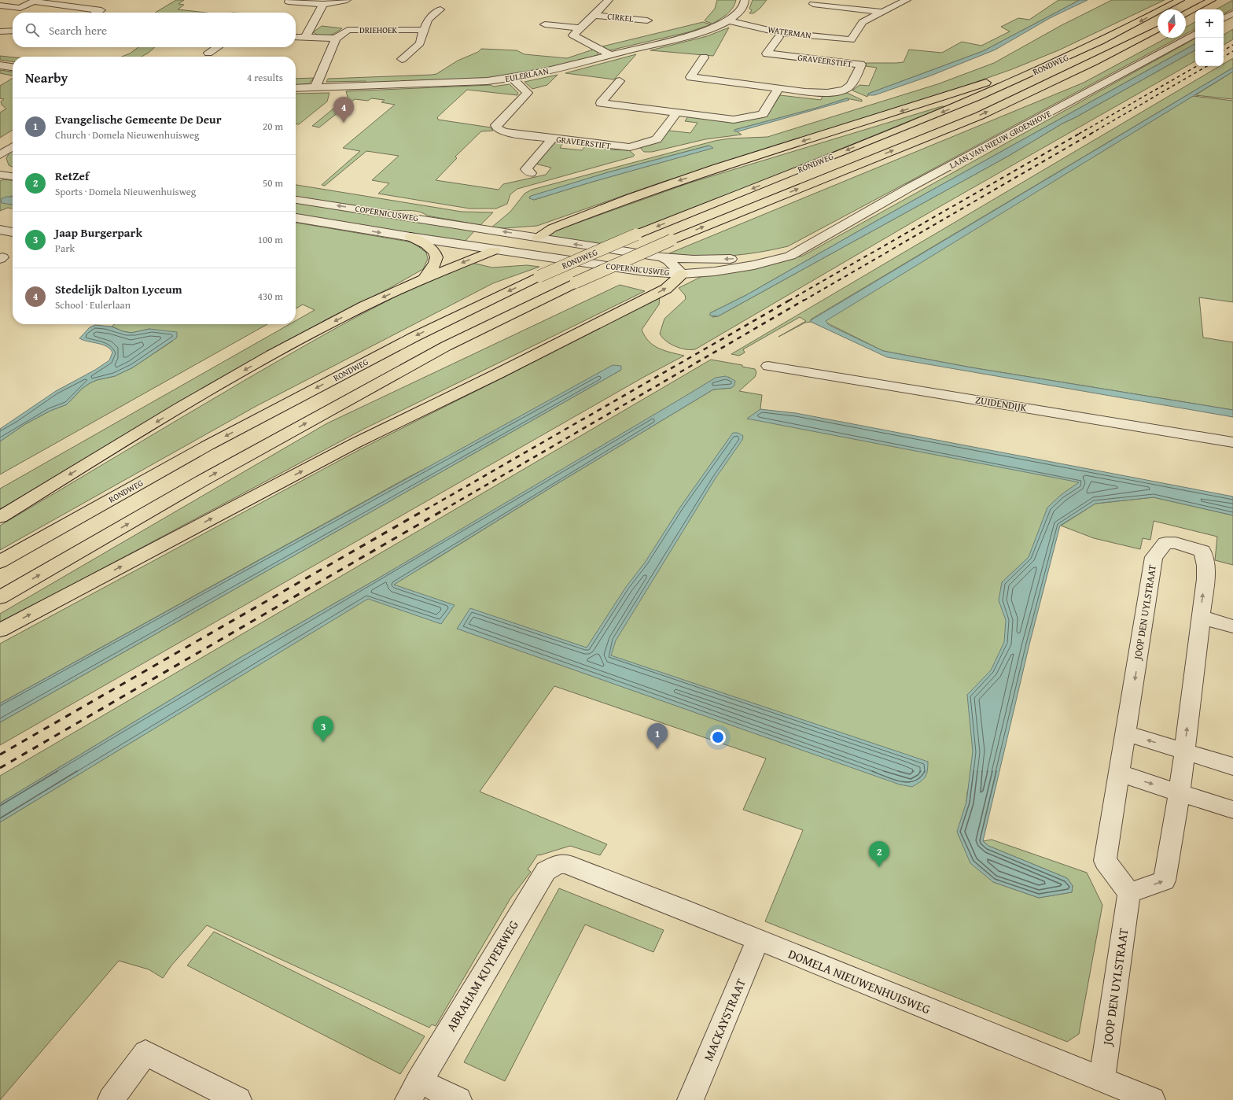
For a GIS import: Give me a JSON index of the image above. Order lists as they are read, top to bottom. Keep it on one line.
{"streets":{"highway":["RONDWEG"],"street":["CIRKEL","DRIEHOEK","WATERMAN","GRAVEERSTIFT","EULERLAAN","LAAN VAN NIEUW GROENHOVE","COPERNICUSWEG","ZUIDENDIJK","JOOP DEN UYLSTRAAT","ABRAHAM KUYPERWEG","DOMELA NIEUWENHUISWEG","MACKAYSTRAAT"]},"crossings":[["WATERMAN","EULERLAAN"],["GRAVEERSTIFT","EULERLAAN"],["LAAN VAN NIEUW GROENHOVE","COPERNICUSWEG"],["JOOP DEN UYLSTRAAT","DOMELA NIEUWENHUISWEG"],["ABRAHAM KUYPERWEG","DOMELA NIEUWENHUISWEG"],["DOMELA NIEUWENHUISWEG","MACKAYSTRAAT"]],"north":"bottom","page":{"map_buttons":["+","−"],"search":"Search here","heading":["Nearby","4 results"],"pins":["4","3","1","2"],"list":[{"mark":"1","name":"Evangelische Gemeente De Deur","note":"Church · Domela Nieuwenhuisweg","value":"20 m"},{"mark":"2","name":"RetZef","note":"Sports · Domela Nieuwenhuisweg","value":"50 m"},{"mark":"3","name":"Jaap Burgerpark","note":"Park","value":"100 m"},{"mark":"4","name":"Stedelijk Dalton Lyceum","note":"School · Eulerlaan","value":"430 m"}]}}
